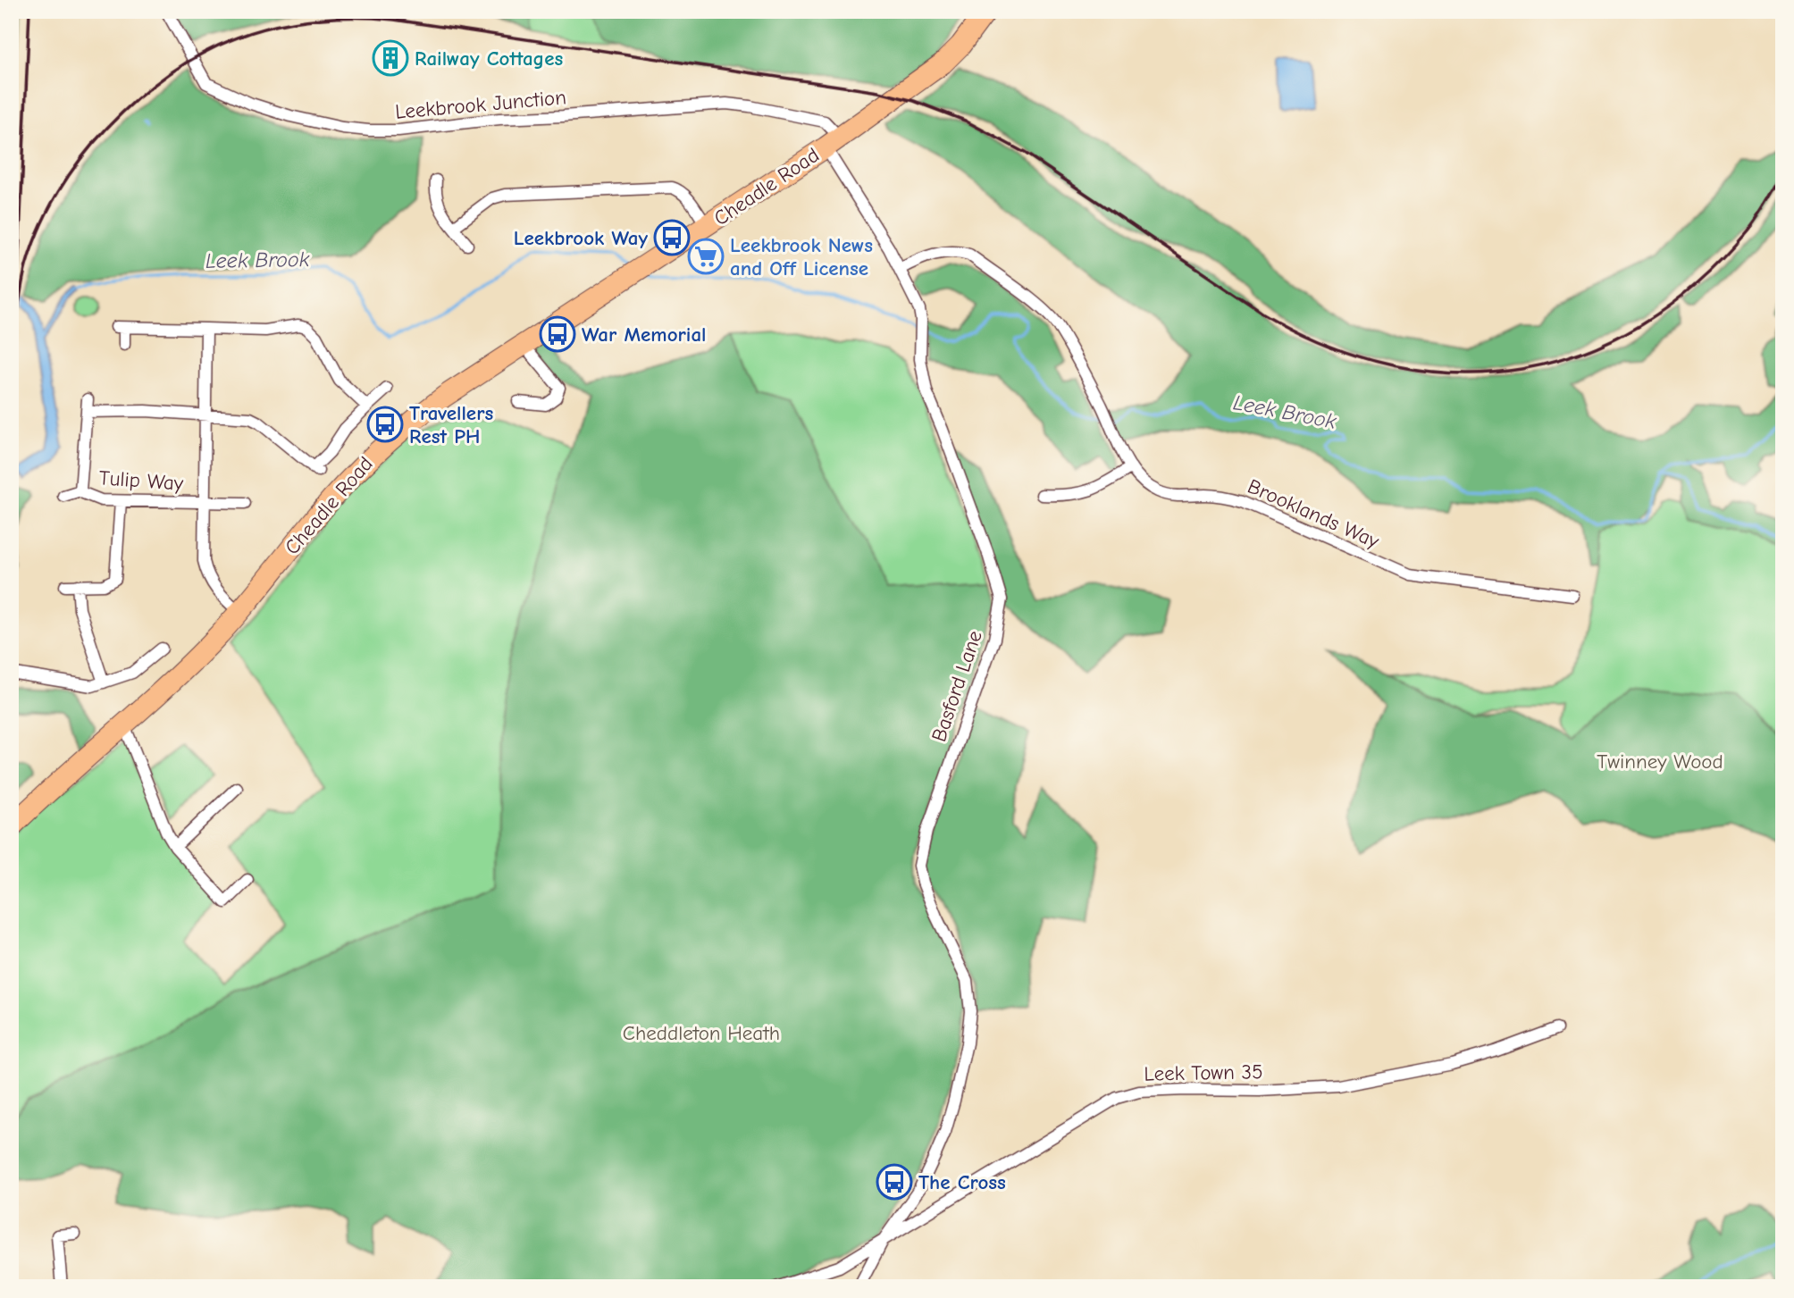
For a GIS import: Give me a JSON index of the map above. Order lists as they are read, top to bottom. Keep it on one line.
{"streets":{"highway":["Cheadle Road"],"street":["Leekbrook Junction","Tulip Way","Brooklands Way","Basford Lane","Leek Town 35"]},"crossings":[["Leekbrook Junction","Cheadle Road"],["Leekbrook Junction","Basford Lane"],["Cheadle Road","Basford Lane"],["Brooklands Way","Basford Lane"],["Basford Lane","Leek Town 35"]],"water":["Leek Brook"],"parks":["Twinney Wood","Cheddleton Heath"],"places":{"building":["Railway Cottages"],"bus stop":["Leekbrook Way","War Memorial","Travellers Rest PH","The Cross"],"supermarket":["Leekbrook News and Off License"]}}
